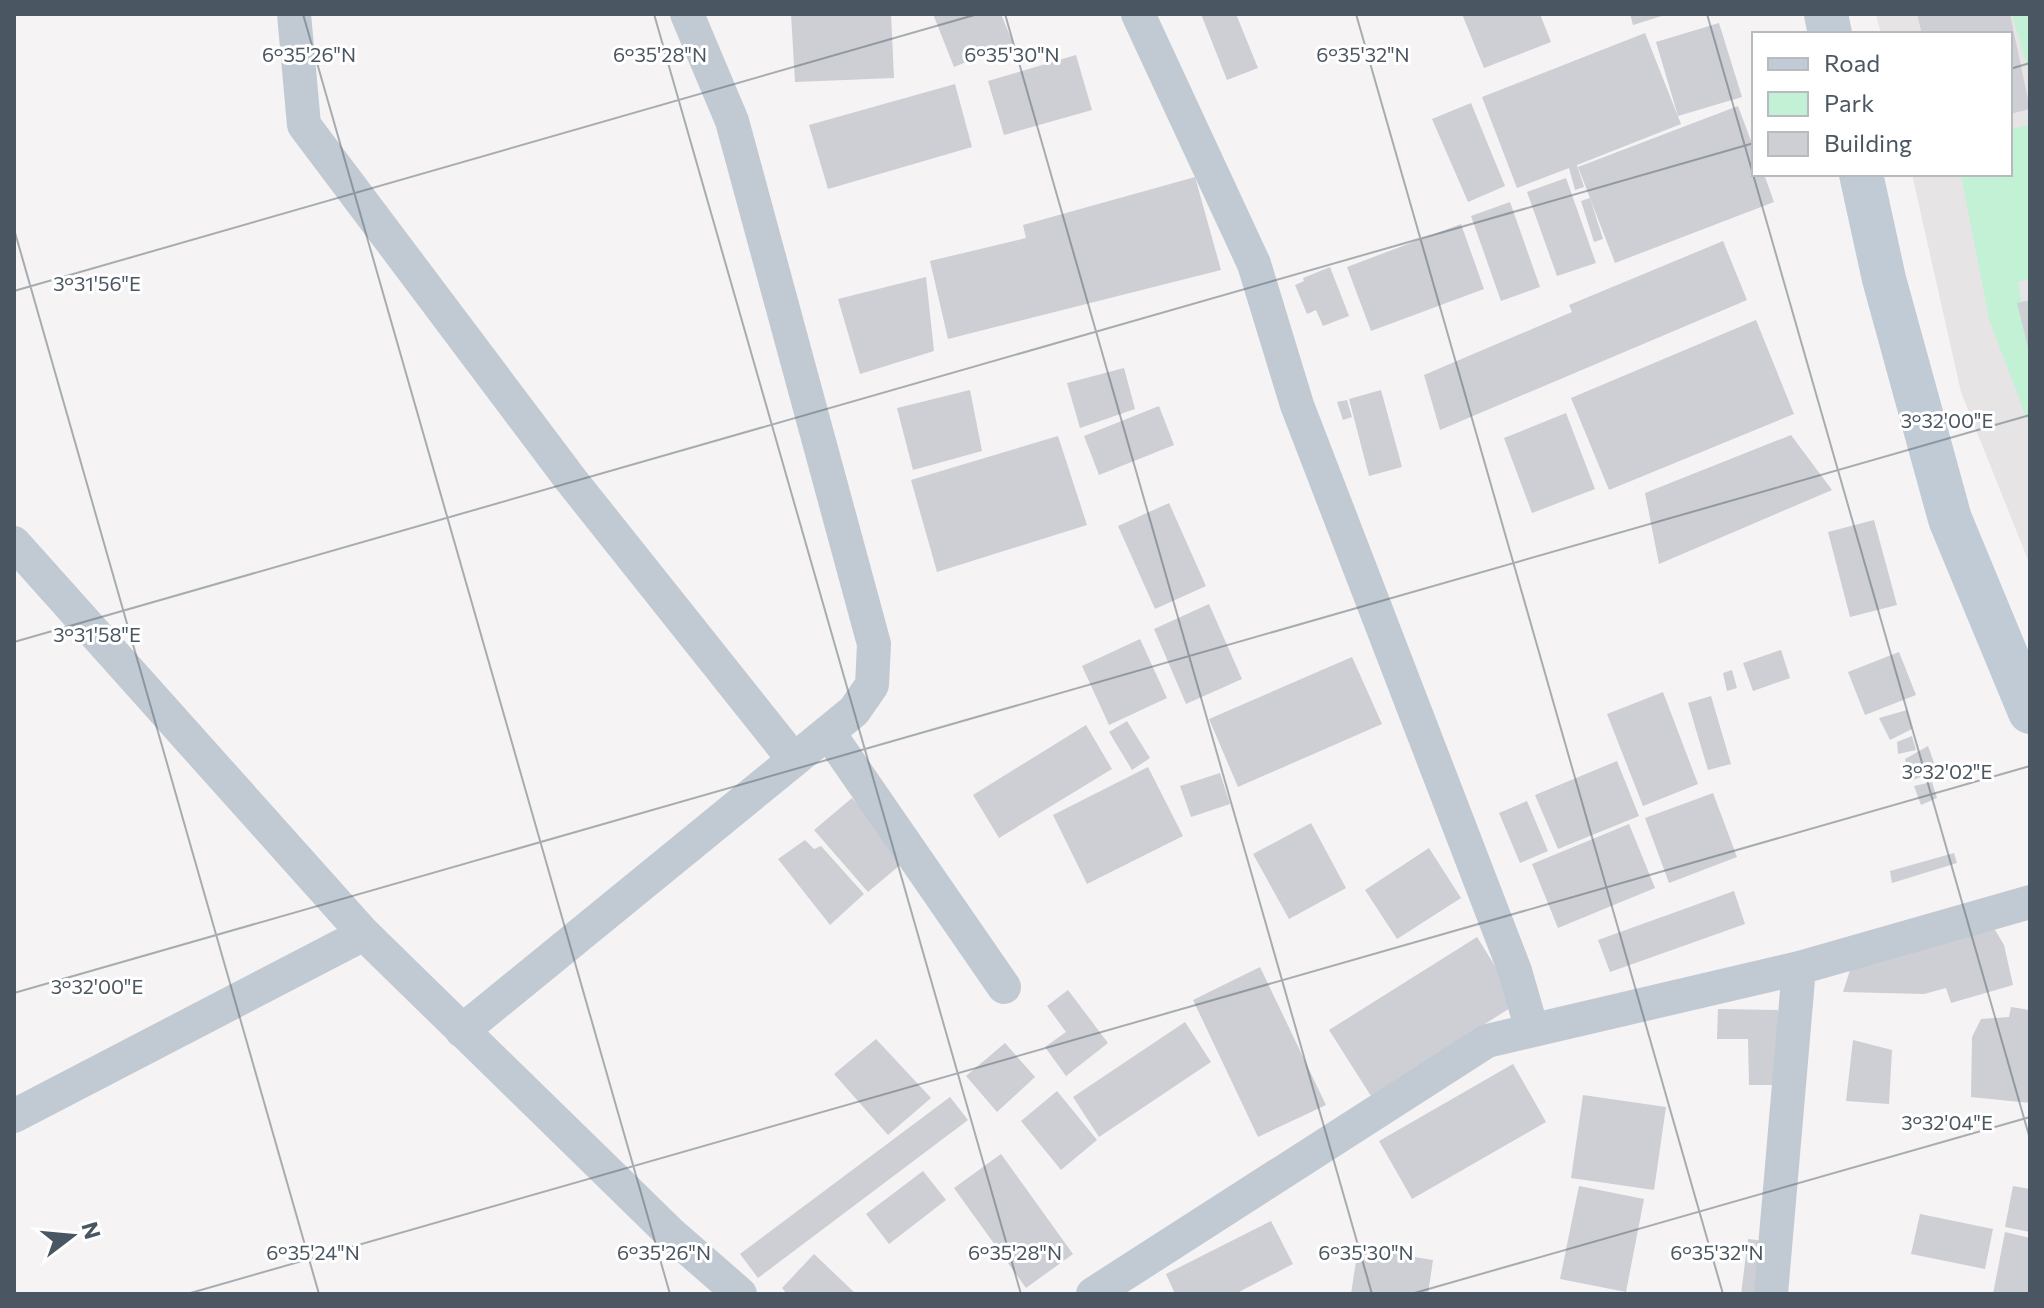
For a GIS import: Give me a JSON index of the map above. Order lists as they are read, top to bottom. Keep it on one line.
{"legend":["Road","Park","Building"],"north":"right","coordinates":["6°35'26\"N","6°35'28\"N","6°35'30\"N","6°35'32\"N","3°31'56\"E","3°32'00\"E","3°31'58\"E","3°32'02\"E","3°32'04\"E","6°35'24\"N"]}
